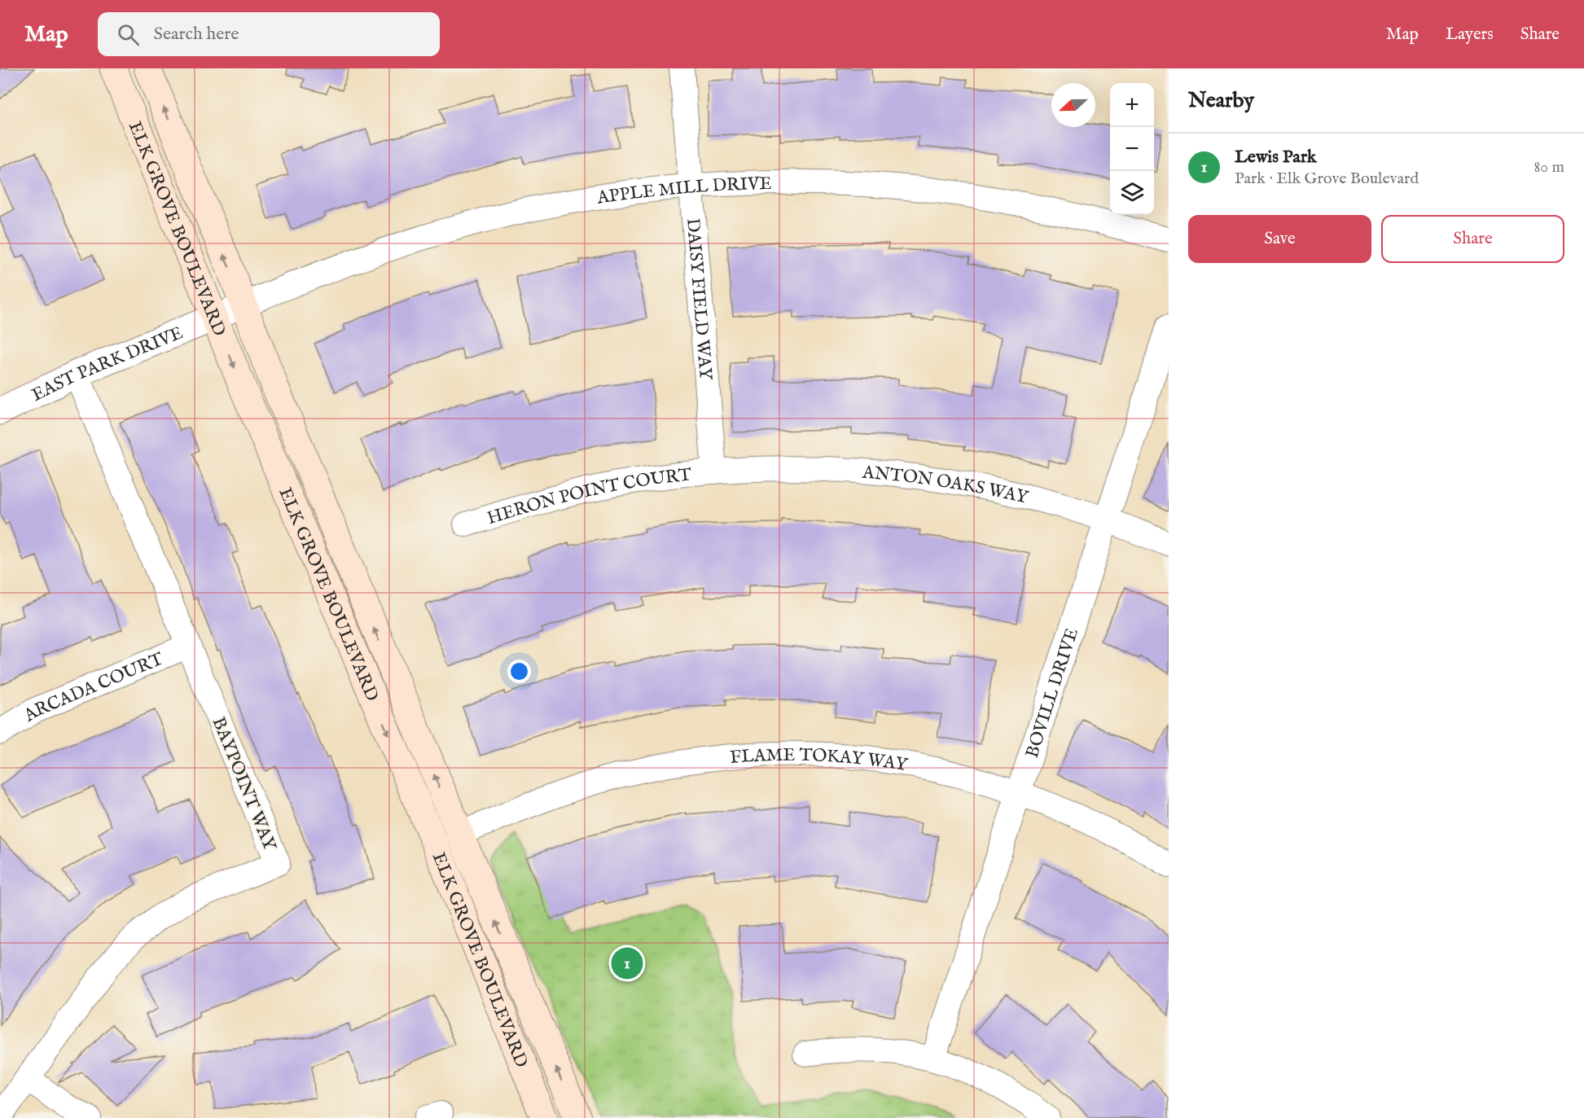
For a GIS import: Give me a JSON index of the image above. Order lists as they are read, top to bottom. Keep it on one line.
{"streets":{"main road":["ELK GROVE BOULEVARD"],"street":["APPLE MILL DRIVE","DAISY FIELD WAY","EAST PARK DRIVE","ANTON OAKS WAY","HERON POINT COURT","ARCADA COURT","BOVILL DRIVE","FLAME TOKAY WAY","BAYPOINT WAY"]},"crossings":[["APPLE MILL DRIVE","ELK GROVE BOULEVARD"],["APPLE MILL DRIVE","DAISY FIELD WAY"],["APPLE MILL DRIVE","EAST PARK DRIVE"],["ELK GROVE BOULEVARD","EAST PARK DRIVE"],["ELK GROVE BOULEVARD","FLAME TOKAY WAY"],["DAISY FIELD WAY","ANTON OAKS WAY"],["DAISY FIELD WAY","HERON POINT COURT"],["EAST PARK DRIVE","BAYPOINT WAY"],["ANTON OAKS WAY","HERON POINT COURT"],["ANTON OAKS WAY","BOVILL DRIVE"],["ARCADA COURT","BAYPOINT WAY"],["BOVILL DRIVE","FLAME TOKAY WAY"]],"north":"left","page":{"header":"Map","search":"Search here","nav":["Map","Layers","Share"],"heading":"Nearby","map_buttons":["+","−"],"list":[{"mark":"1","name":"Lewis Park","note":"Park · Elk Grove Boulevard","value":"80 m"}],"buttons":["Save","Share"],"pins":"1"}}
